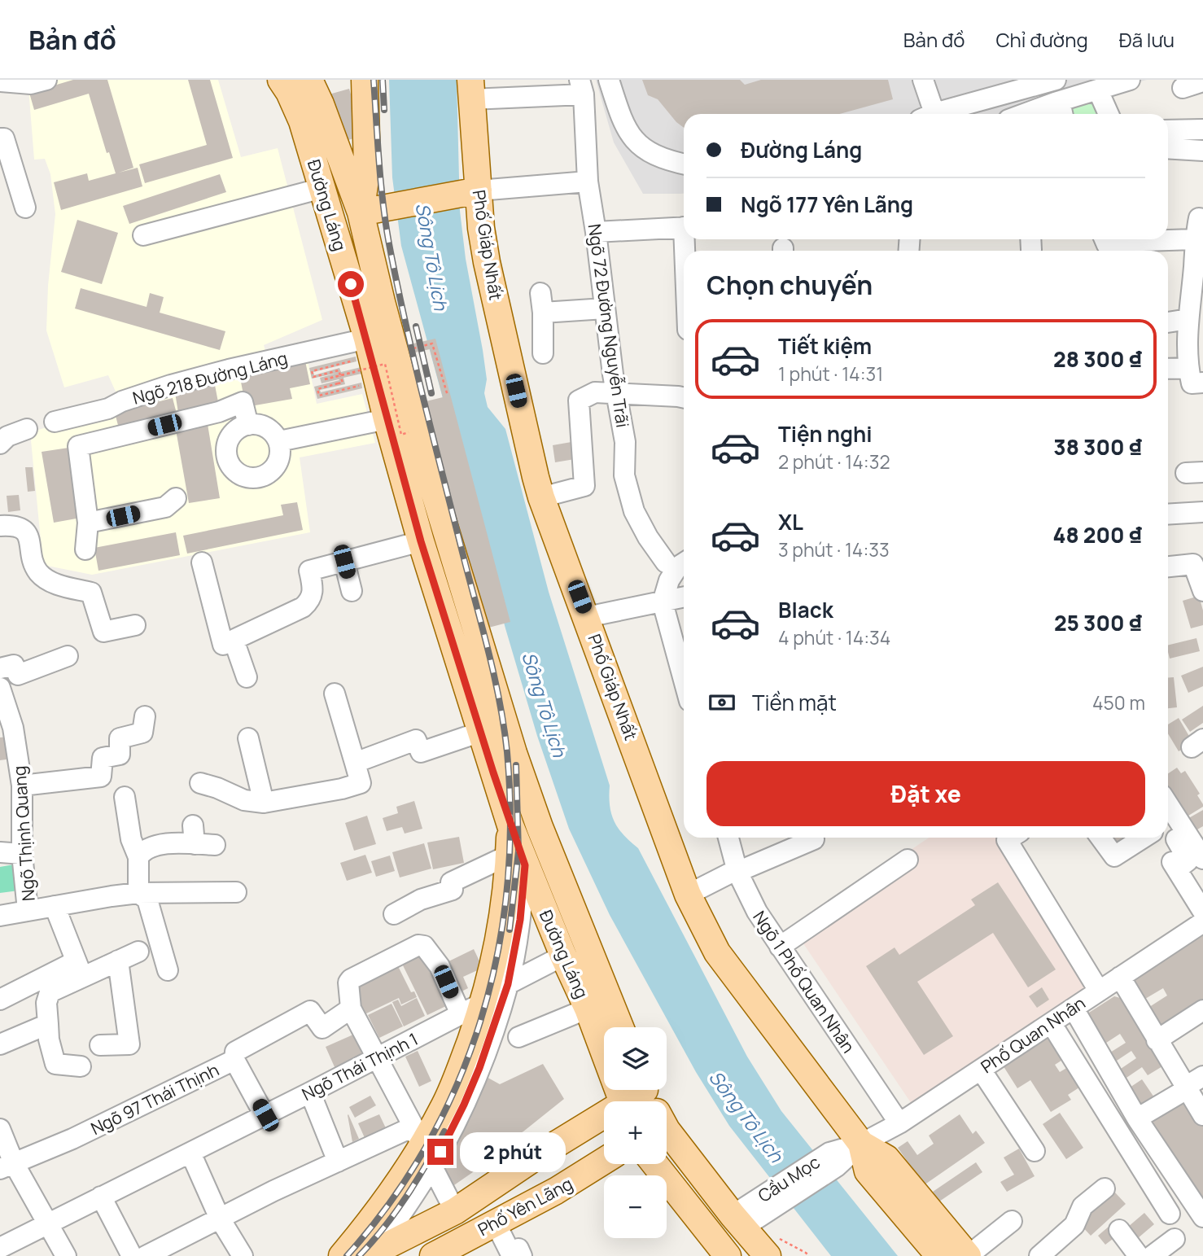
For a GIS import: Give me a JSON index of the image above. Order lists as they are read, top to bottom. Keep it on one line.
{"streets":{"main road":["Đường Láng","Phố Giáp Nhất","Phố Yên Lãng"],"street":["Ngõ 72 Đường Nguyễn Trãi","Ngõ 218 Đường Láng","Ngõ Thịnh Quang","Ngõ 1 Phố Quan Nhân","Phố Quan Nhân","Ngõ Thái Thịnh 1","Ngõ 97 Thái Thịnh","Cầu Mọc"]},"crossings":[["Đường Láng","Ngõ 218 Đường Láng"],["Đường Láng","Ngõ Thái Thịnh 1"],["Phố Giáp Nhất","Phố Quan Nhân"],["Ngõ 1 Phố Quan Nhân","Phố Quan Nhân"],["Phố Quan Nhân","Cầu Mọc"]],"water":["Sông Tô Lịch"],"page":{"header":"Bản đồ","nav":["Bản đồ","Chỉ đường","Đã lưu"],"banner":["Đường Láng","Ngõ 177 Yên Lãng"],"heading":"Chọn chuyến","list":[{"name":"Tiết kiệm","note":"1 phút · 14:31","value":"28 300 ₫"},{"name":"Tiện nghi","note":"2 phút · 14:32","value":"38 300 ₫"},{"name":"XL","note":"3 phút · 14:33","value":"48 200 ₫"},{"name":"Black","note":"4 phút · 14:34","value":"25 300 ₫"}],"pay":["Tiền mặt","450 m"],"buttons":"Đặt xe","map_buttons":["+","−"],"bubble":"2 phút"}}
